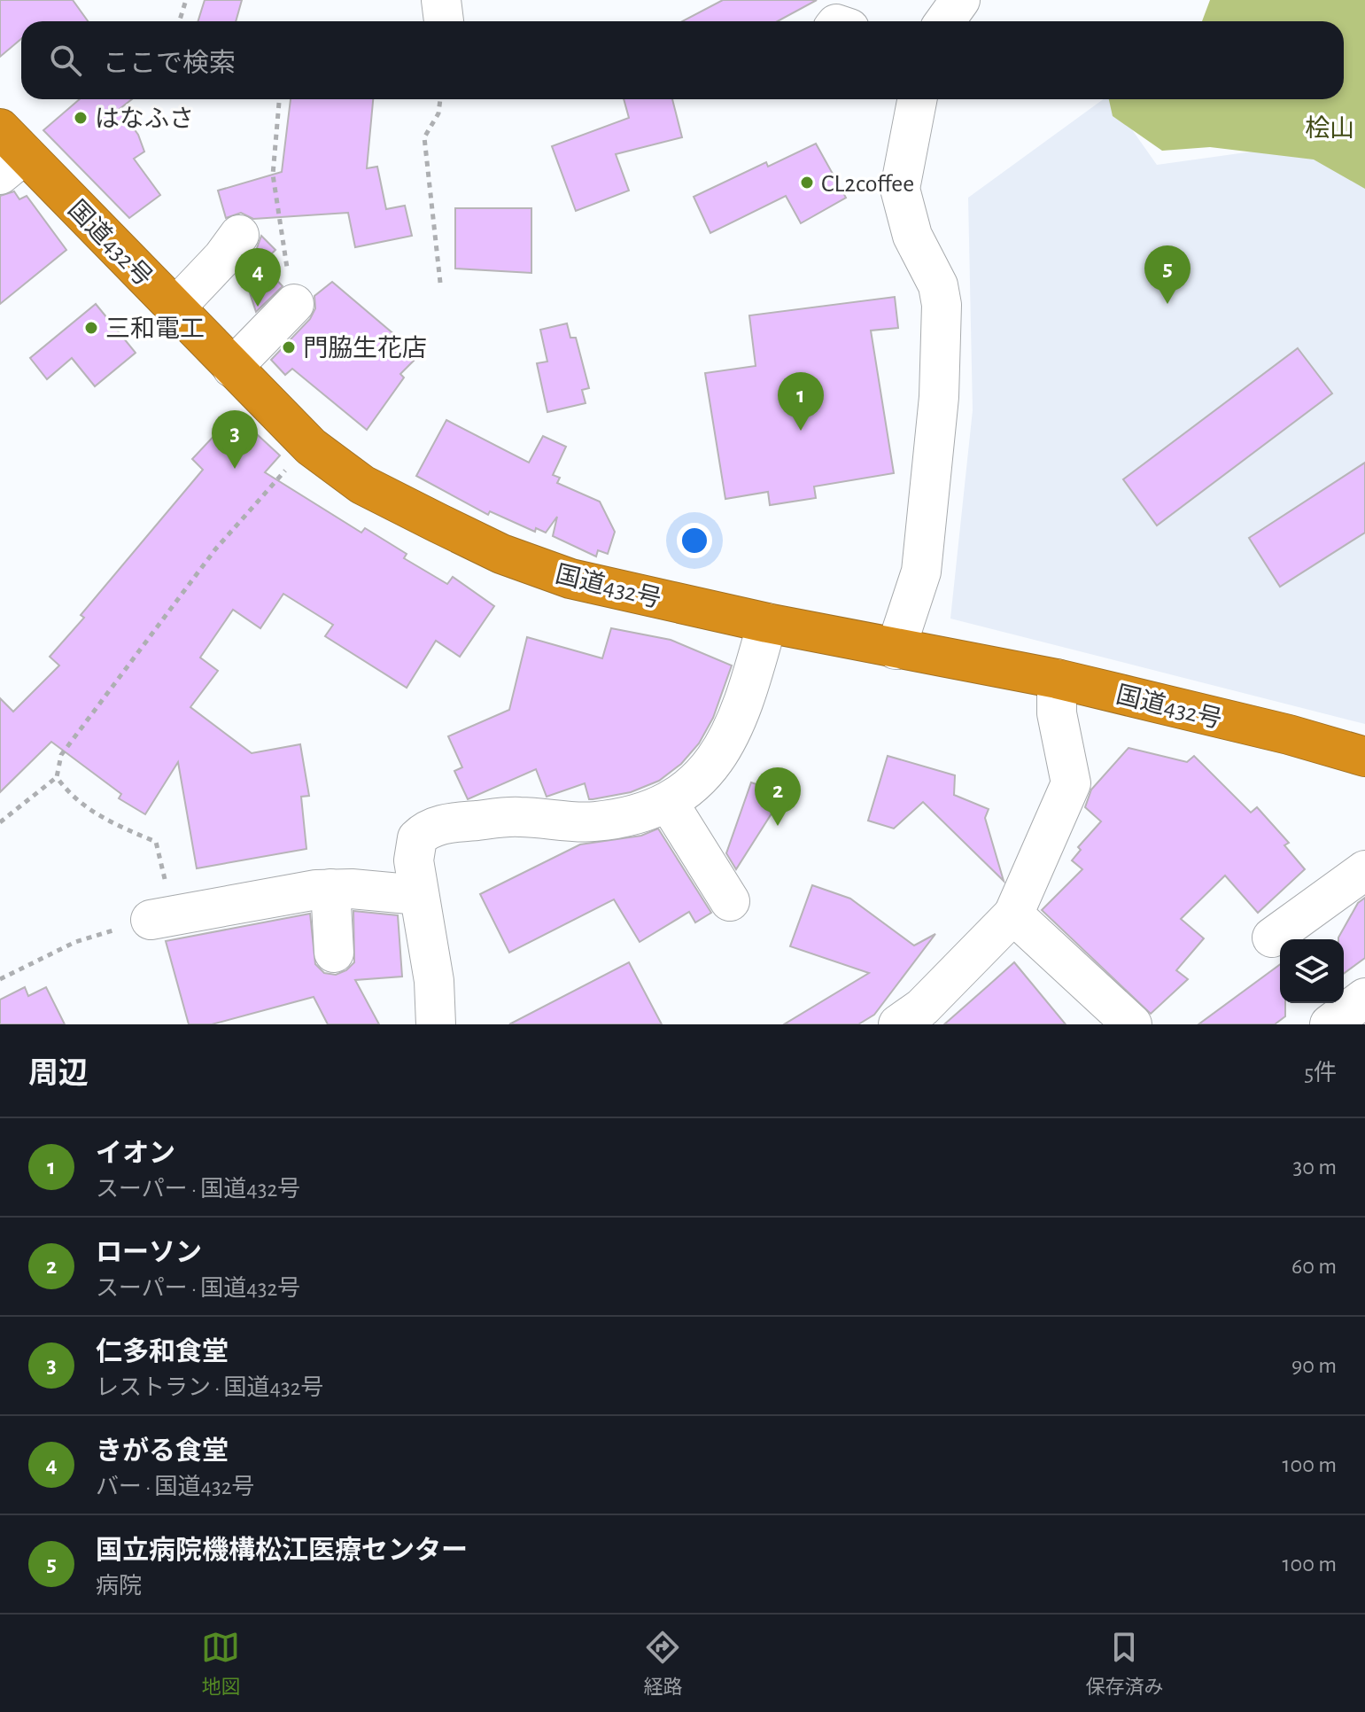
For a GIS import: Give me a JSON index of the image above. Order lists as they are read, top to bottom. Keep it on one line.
{"streets":{"highway":["国道432号"]},"parks":["桧山"],"places":["はなふさ","CL2coffee","三和電工","門脇生花店"],"page":{"search":"ここで検索","pins":["5","4","1","3","2"],"heading":["周辺","5件"],"list":[{"mark":"1","name":"イオン","note":"スーパー · 国道432号","value":"30 m"},{"mark":"2","name":"ローソン","note":"スーパー · 国道432号","value":"60 m"},{"mark":"3","name":"仁多和食堂","note":"レストラン · 国道432号","value":"90 m"},{"mark":"4","name":"きがる食堂","note":"バー · 国道432号","value":"100 m"},{"mark":"5","name":"国立病院機構松江医療センター","note":"病院","value":"100 m"}],"nav":["地図","経路","保存済み"]}}
